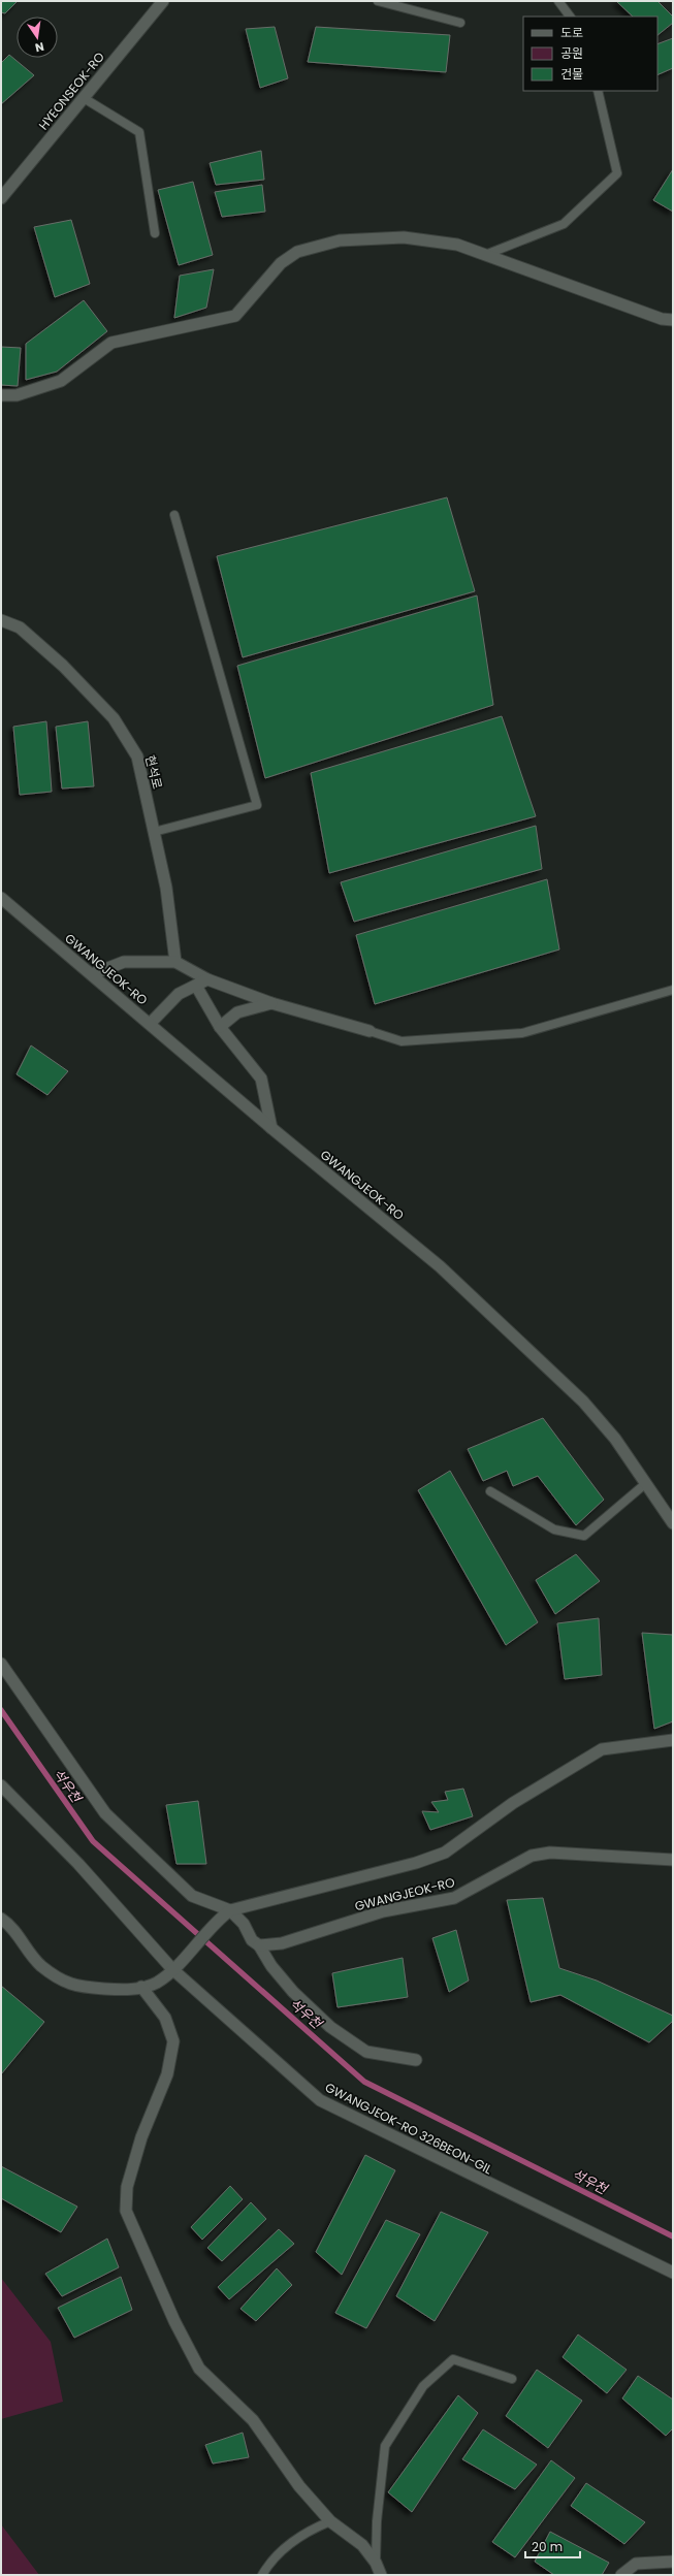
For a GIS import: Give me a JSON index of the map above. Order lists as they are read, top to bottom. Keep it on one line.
{"streets":{"street":["HYEONSEOK-RO","현석로","GWANGJEOK-RO","GWANGJEOK-RO 326BEON-GIL"]},"water":["석우천"],"legend":["도로","공원","건물"],"scale_bar":"20 m","north":"bottom"}
